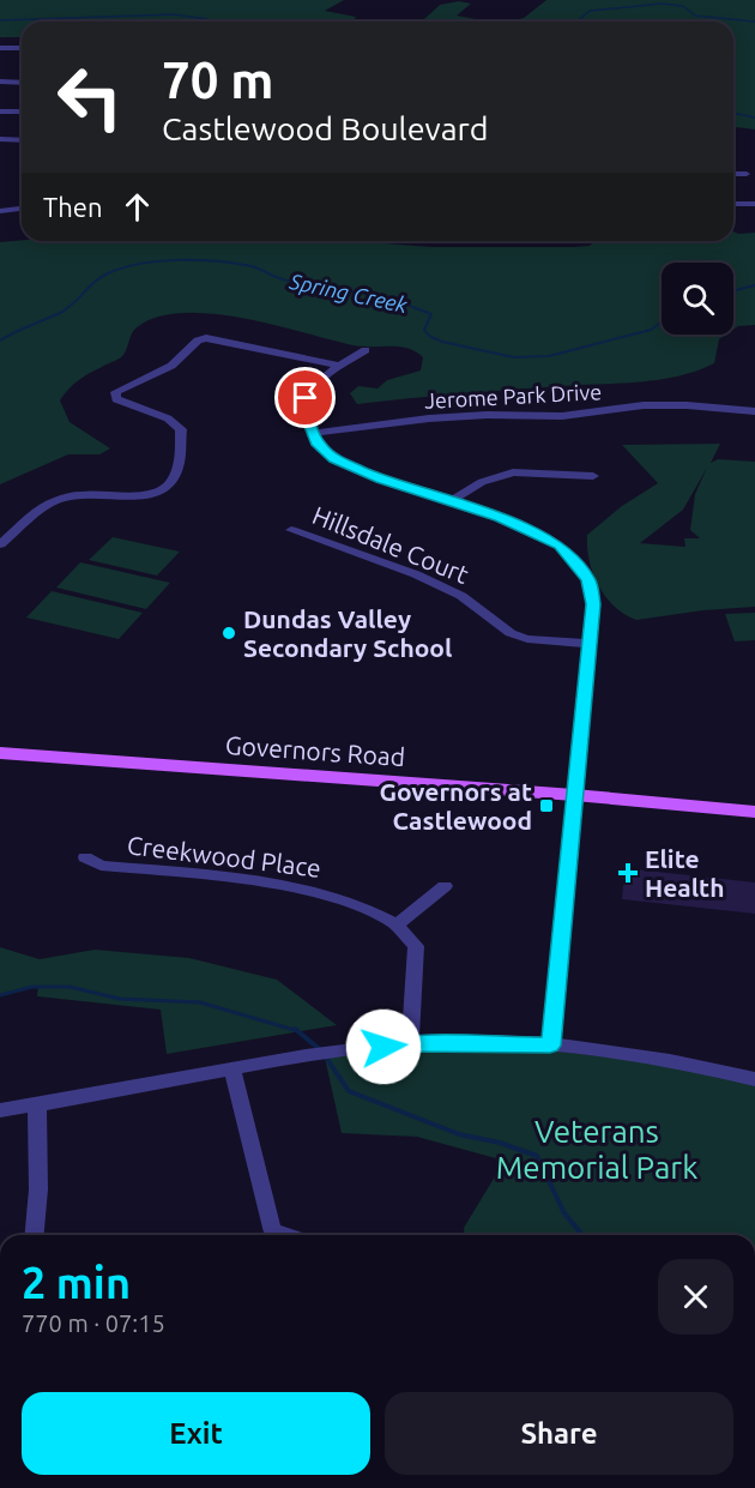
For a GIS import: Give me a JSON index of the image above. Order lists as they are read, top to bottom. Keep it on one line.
{"streets":{"main road":["Governors Road"],"street":["Jerome Park Drive","Hillsdale Court","Creekwood Place"]},"water":["Spring Creek"],"parks":["Veterans Memorial Park"],"places":{"other":["Dundas Valley Secondary School"],"transit":["Governors at Castlewood"],"health":["Elite Health"]},"page":{"turn":["70 m","Castlewood Boulevard"],"then":"Then","heading":["2 min","770 m · 07:15"],"buttons":["Exit","Share"]}}
